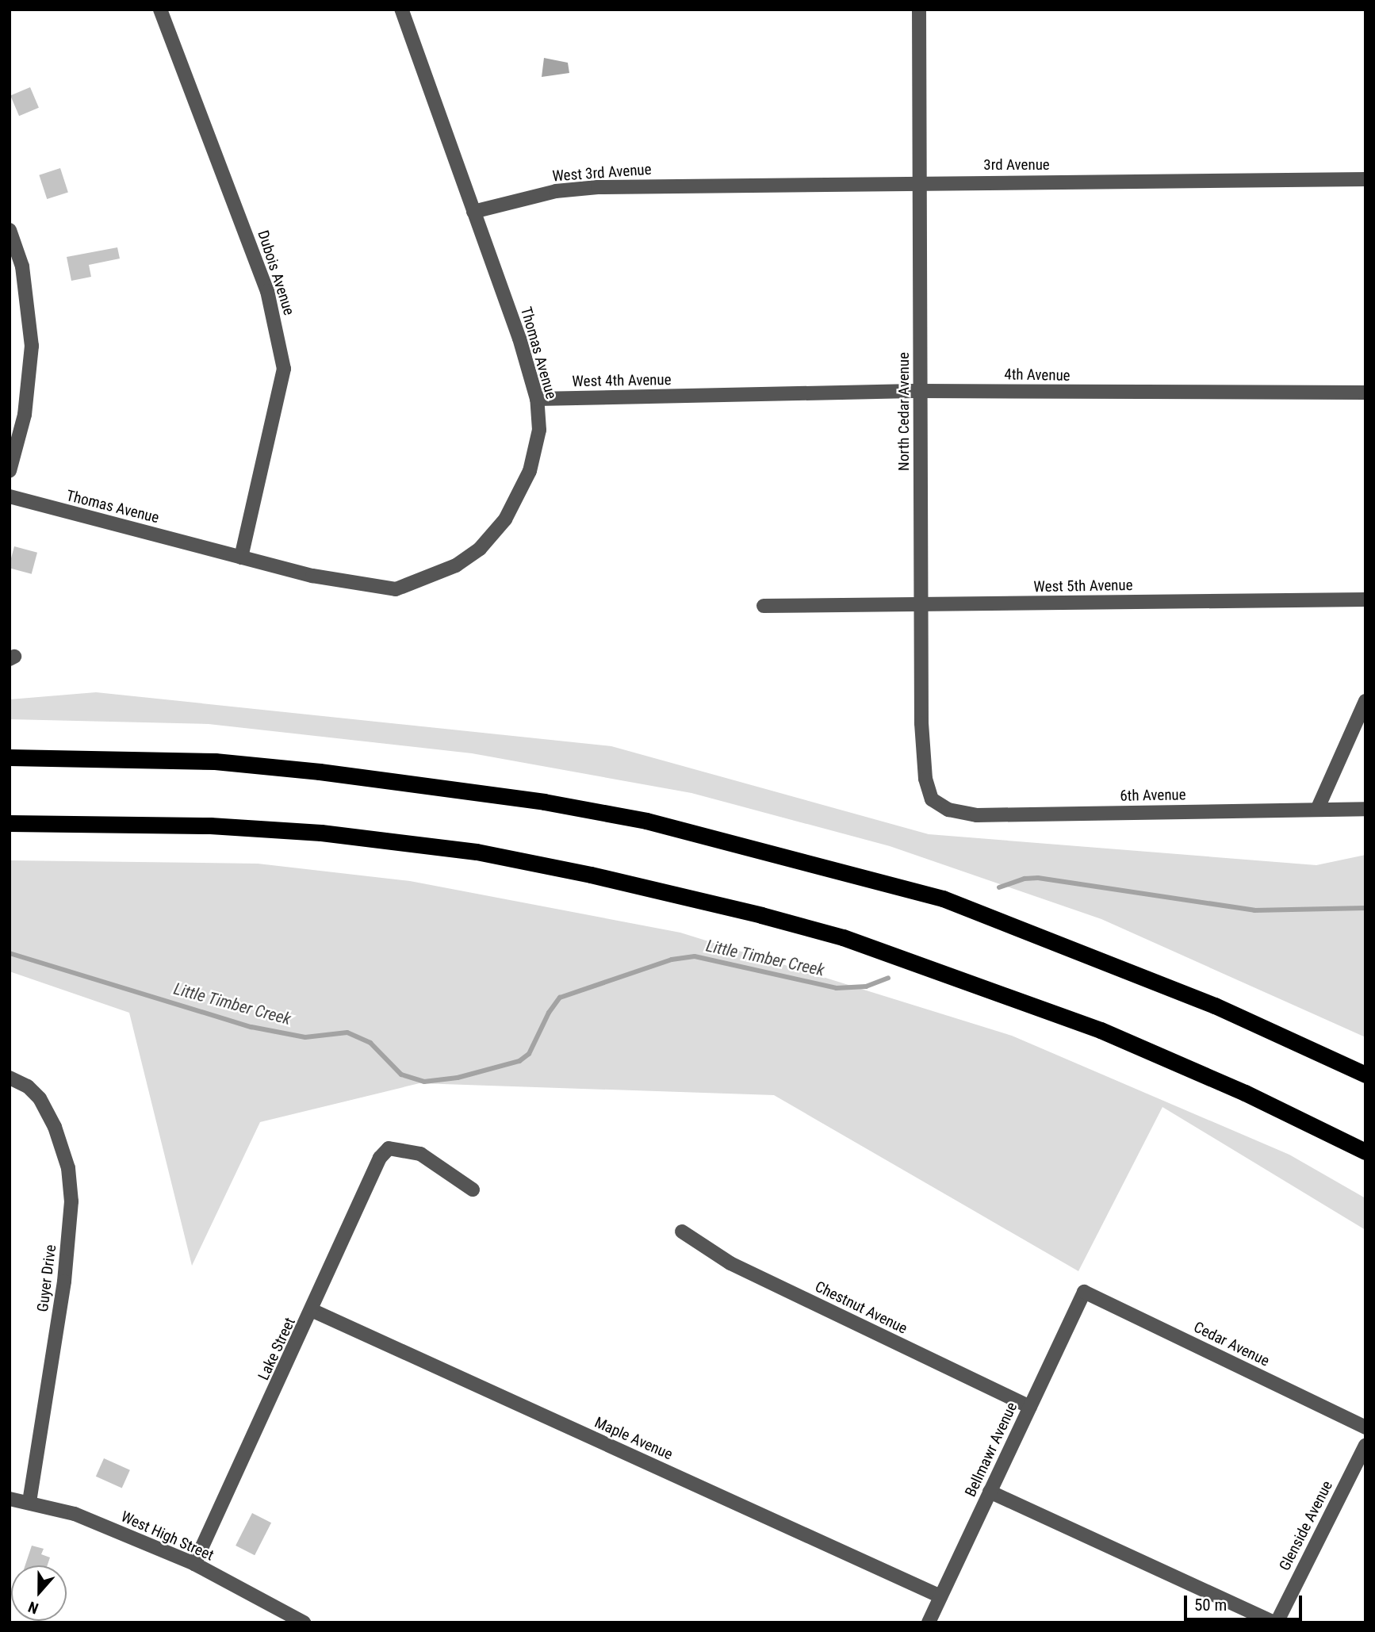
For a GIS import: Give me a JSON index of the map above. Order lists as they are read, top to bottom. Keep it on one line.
{"streets":{"street":["3rd Avenue","West 3rd Avenue","Dubois Avenue","Thomas Avenue","4th Avenue","West 4th Avenue","North Cedar Avenue","West 5th Avenue","6th Avenue","Guyer Drive","Chestnut Avenue","Cedar Avenue","Lake Street","Maple Avenue","Bellmawr Avenue","Glenside Avenue","West High Street"]},"crossings":[["3rd Avenue","West 3rd Avenue"],["3rd Avenue","North Cedar Avenue"],["West 3rd Avenue","Thomas Avenue"],["Dubois Avenue","Thomas Avenue"],["Thomas Avenue","West 4th Avenue"],["4th Avenue","West 4th Avenue"],["4th Avenue","North Cedar Avenue"],["North Cedar Avenue","West 5th Avenue"],["North Cedar Avenue","6th Avenue"],["Guyer Drive","West High Street"],["Chestnut Avenue","Bellmawr Avenue"],["Cedar Avenue","Bellmawr Avenue"],["Lake Street","Maple Avenue"],["Lake Street","West High Street"],["Maple Avenue","Bellmawr Avenue"]],"water":["Little Timber Creek"],"scale_bar":"50 m","north":"bottom"}
